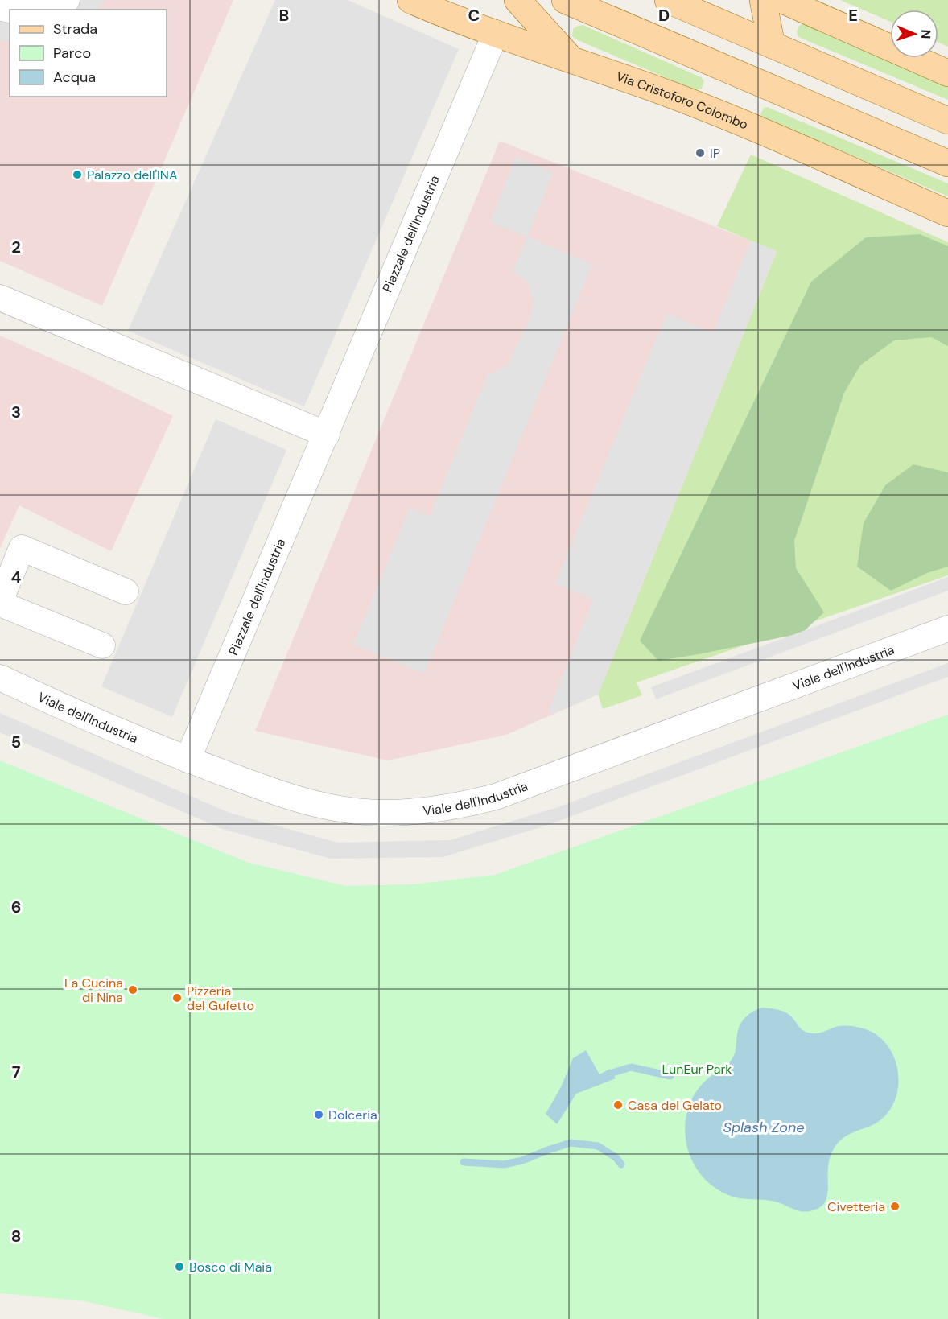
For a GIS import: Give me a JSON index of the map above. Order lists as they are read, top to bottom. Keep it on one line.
{"streets":{"main road":["Via Cristoforo Colombo"],"street":["Piazzale dell'Industria","Viale dell'Industria"]},"crossings":[["Via Cristoforo Colombo","Piazzale dell'Industria"],["Piazzale dell'Industria","Viale dell'Industria"]],"water":["Splash Zone"],"parks":["LunEur Park"],"places":["IP","Palazzo dell'INA","La Cucina di Nina","Pizzeria del Gufetto","Casa del Gelato","Dolceria","Civetteria","Bosco di Maia"],"legend":["Strada","Parco","Acqua"],"north":"right","grid":{"columns":["B","C","D","E"],"rows":["2","3","4","5","6","7","8"]}}
